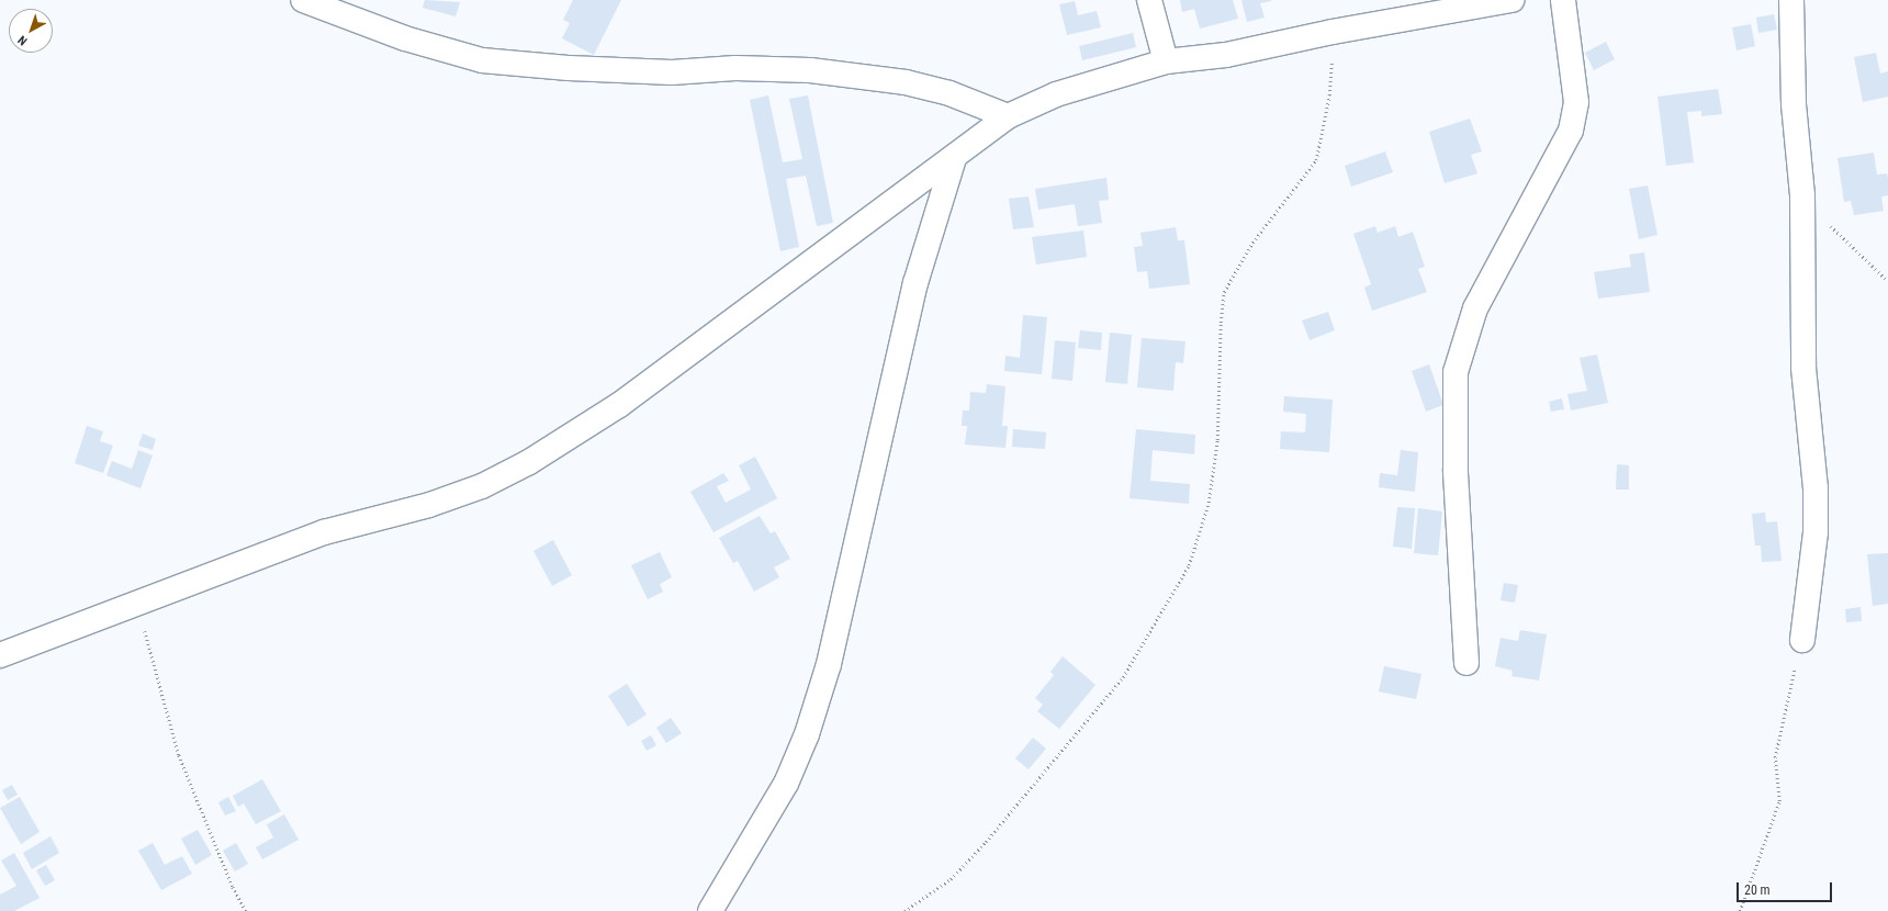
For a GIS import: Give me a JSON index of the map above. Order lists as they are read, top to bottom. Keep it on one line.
{"scale_bar":"20 m","north":"bottom left"}
